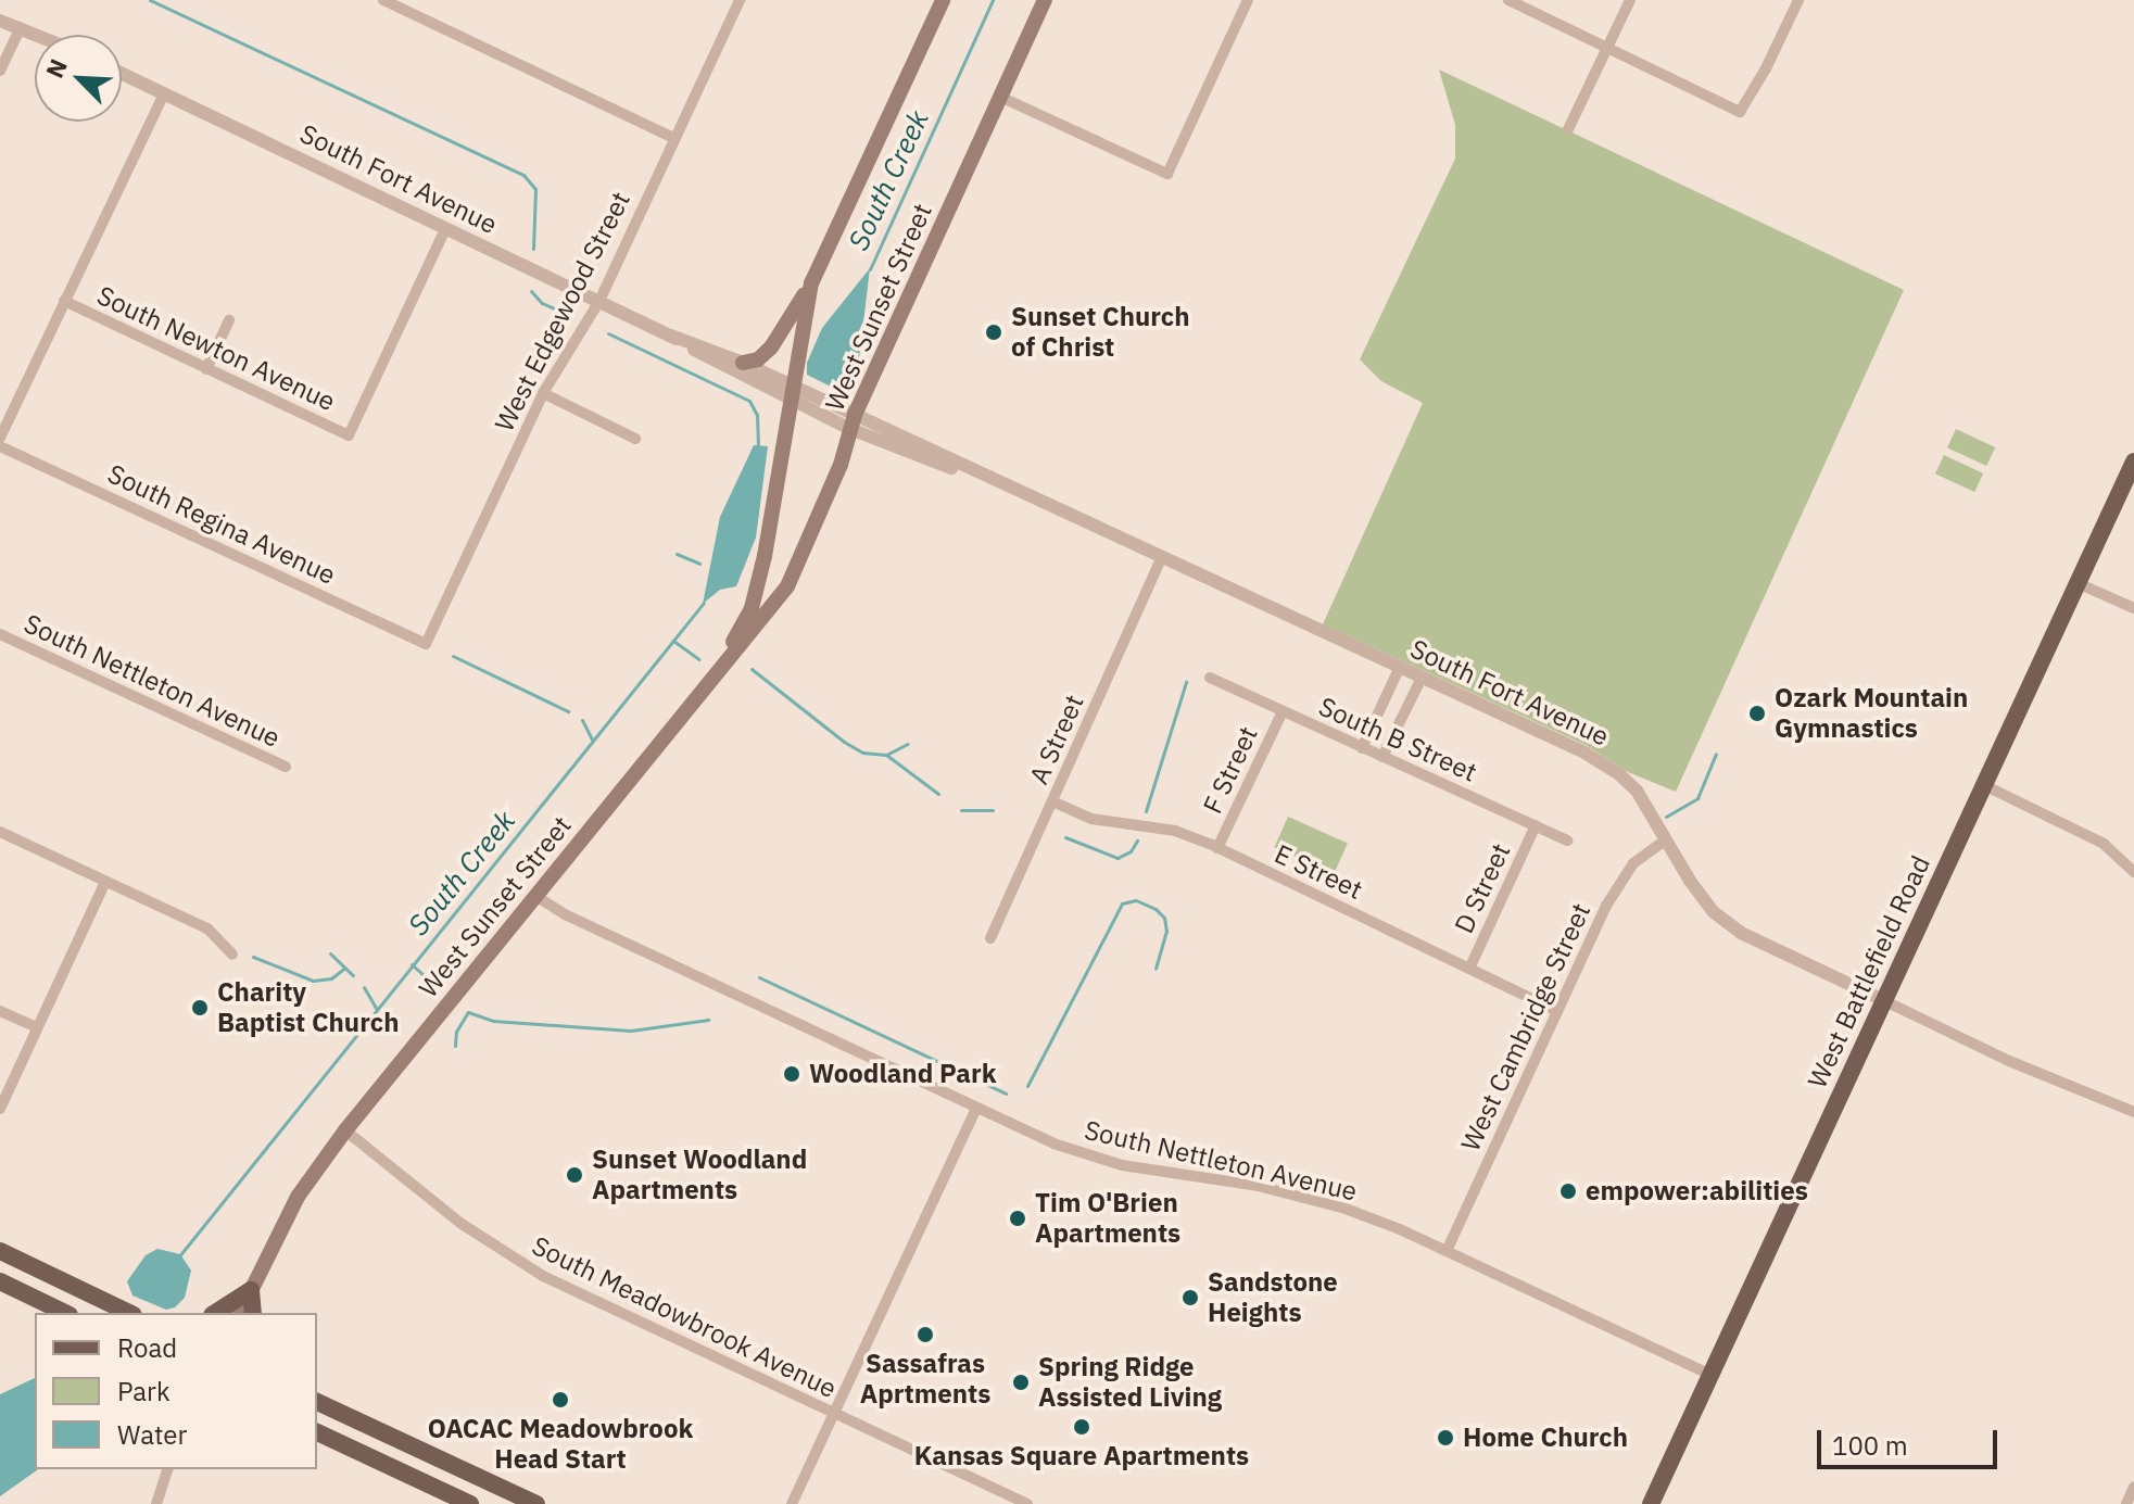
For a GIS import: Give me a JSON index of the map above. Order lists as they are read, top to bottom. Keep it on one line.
{"streets":{"main road":["West Sunset Street","West Battlefield Road"],"street":["South Fort Avenue","West Edgewood Street","South Newton Avenue","South Regina Avenue","South Nettleton Avenue","A Street","South B Street","F Street","E Street","D Street","West Cambridge Street","South Meadowbrook Avenue"]},"crossings":[["South Fort Avenue","West Sunset Street"],["South Fort Avenue","West Edgewood Street"],["South Fort Avenue","South Newton Avenue"],["South Fort Avenue","A Street"],["South Fort Avenue","West Battlefield Road"],["South Fort Avenue","West Cambridge Street"],["West Sunset Street","South Nettleton Avenue"],["West Sunset Street","South Meadowbrook Avenue"],["West Edgewood Street","South Regina Avenue"],["South Nettleton Avenue","West Battlefield Road"],["South Nettleton Avenue","West Cambridge Street"],["A Street","E Street"],["South B Street","F Street"],["South B Street","D Street"],["F Street","E Street"],["E Street","D Street"],["E Street","West Cambridge Street"]],"water":["South Creek"],"places":["Sunset Church of Christ","Ozark Mountain Gymnastics","Charity Baptist Church","Woodland Park","Sunset Woodland Apartments","empower:abilities","Tim O'Brien Apartments","Sandstone Heights","Sassafras Aprtments","Spring Ridge Assisted Living","OACAC Meadowbrook Head Start","Kansas Square Apartments","Home Church"],"legend":["Road","Park","Water"],"scale_bar":"100 m","north":"top left"}
